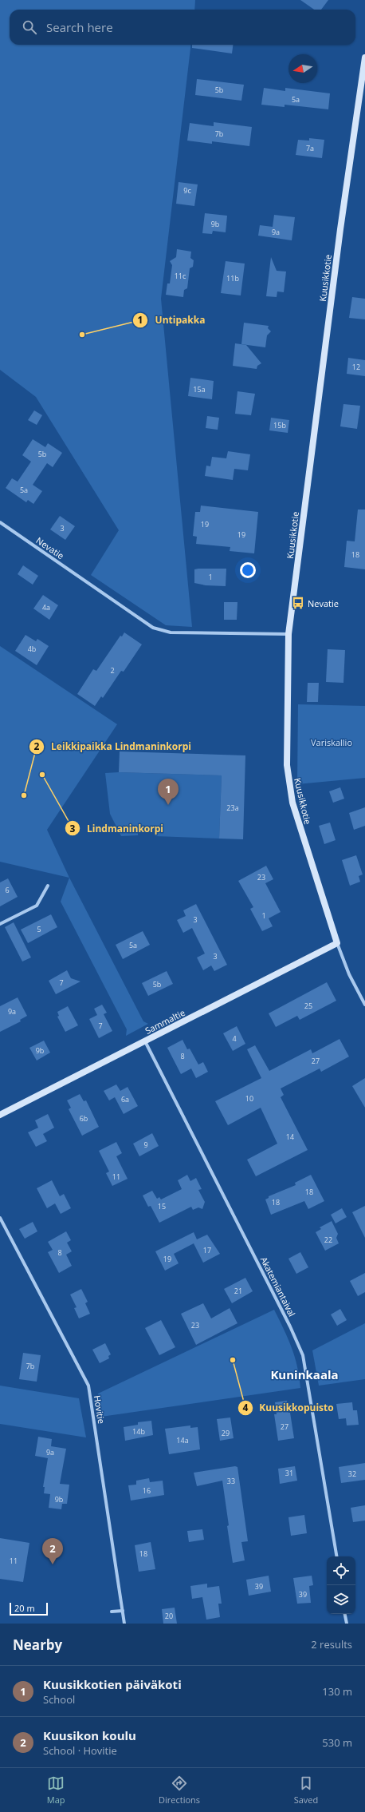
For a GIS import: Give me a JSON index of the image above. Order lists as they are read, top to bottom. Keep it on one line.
{"streets":{"street":["Kuusikkotie","Nevatie","Sammaltie","Akatemiantaival","Hovitie"]},"crossings":[["Kuusikkotie","Nevatie"],["Kuusikkotie","Sammaltie"],["Sammaltie","Akatemiantaival"]],"districts":["Kuninkaala"],"parks":["Variskallio"],"places":{"other":["Untipakka","Lindmaninkorpi","Leikkipaikka Lindmaninkorpi","Kuusikkopuisto"],"bus stop":["Nevatie"]},"house_numbers":["5b","5a","7b","7a","9c","9b","9a","11c","11b","12","15a","15b","5b","5a","19","3","19","18","1","4a","4b","2","23a","23","6","1","3","5","5a","3","7","5b","25","9a","7","4","9b","8","27","10","6a","6b","14","9","11","18","18","15","22","17","8","19","21","23","7b","27","14b","29","14a","9a","31","32","33","16","9b","18","11","39","39","20"],"scale_bar":"20 m","north":"left","page":{"search":"Search here","pins":["1","2"],"scale":"20 m","heading":["Nearby","2 results"],"list":[{"mark":"1","name":"Kuusikkotien päiväkoti","note":"School","value":"130 m"},{"mark":"2","name":"Kuusikon koulu","note":"School · Hovitie","value":"530 m"}],"nav":["Map","Directions","Saved"]}}
